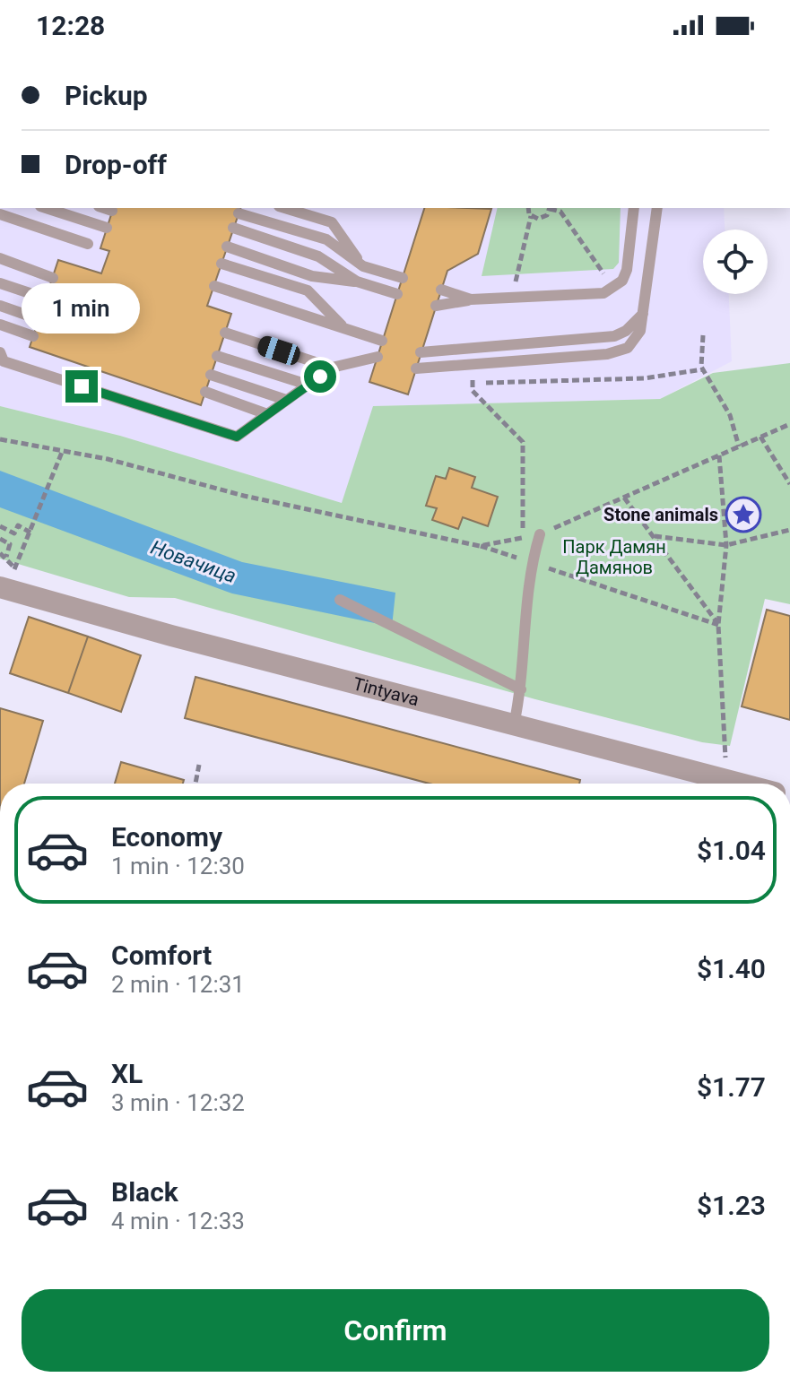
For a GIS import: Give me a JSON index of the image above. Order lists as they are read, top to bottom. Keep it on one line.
{"streets":{"street":["Tintyava"]},"water":["Новачица"],"parks":["Парк Дамян Дамянов"],"places":{"place":["Stone animals"]},"page":{"status":"12:28","banner":["Pickup","Drop-off"],"bubble":"1 min","list":[{"name":"Economy","note":"1 min · 12:30","value":"$1.04"},{"name":"Comfort","note":"2 min · 12:31","value":"$1.40"},{"name":"XL","note":"3 min · 12:32","value":"$1.77"},{"name":"Black","note":"4 min · 12:33","value":"$1.23"}],"buttons":"Confirm"}}
